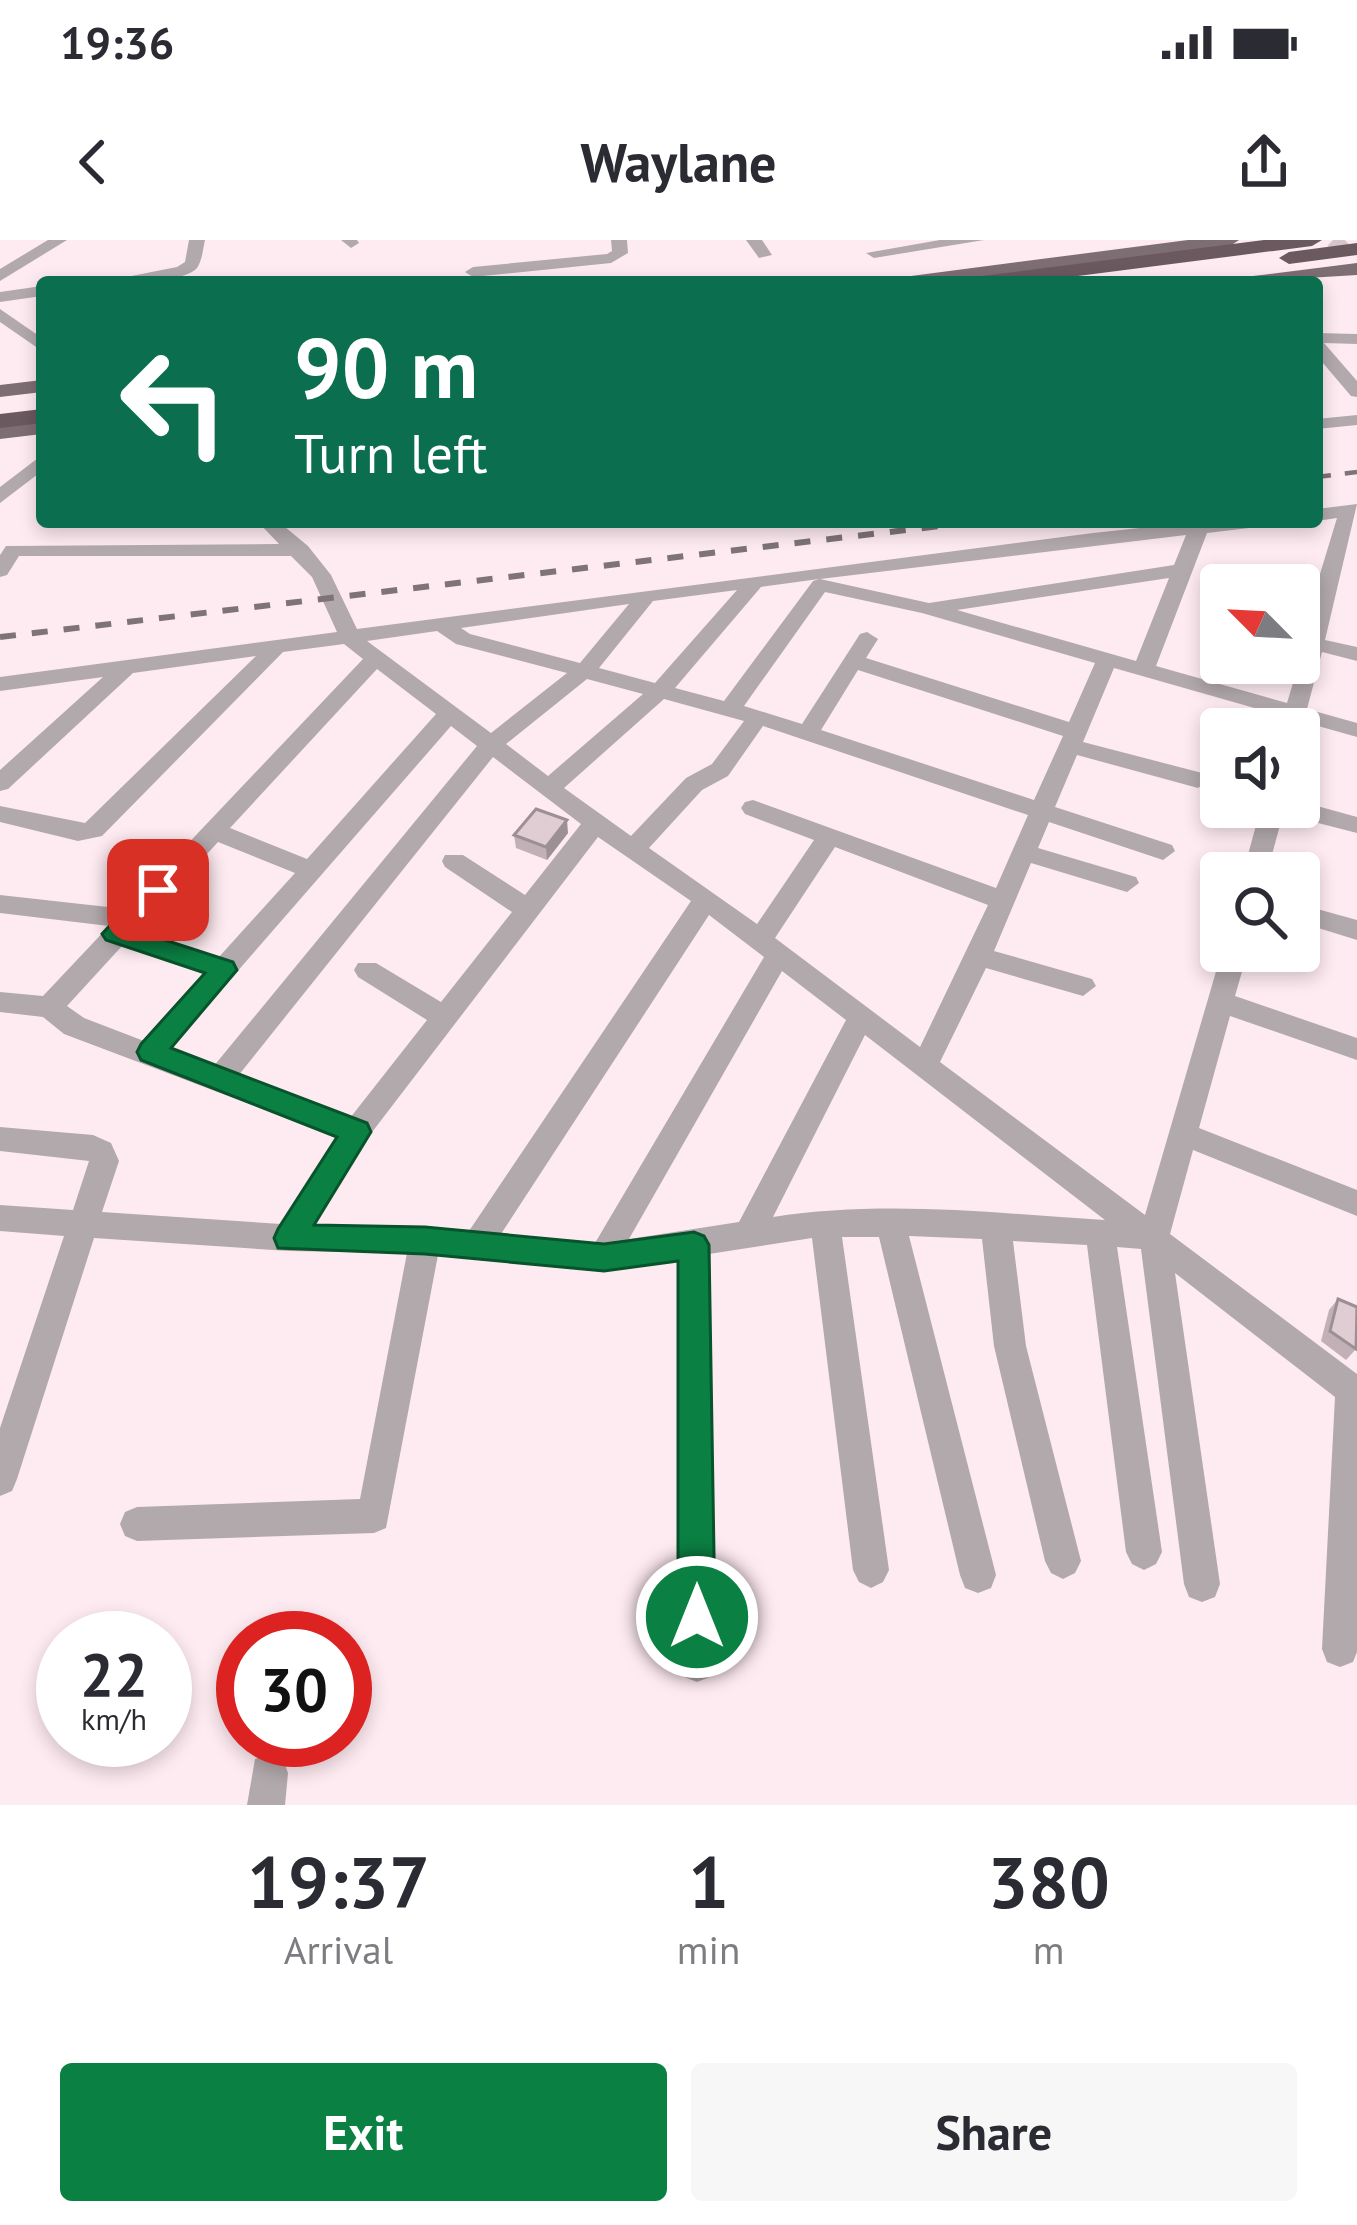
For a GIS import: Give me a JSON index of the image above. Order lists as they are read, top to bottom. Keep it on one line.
{"north":"top left","page":{"status":"19:36","header":"Waylane","turn":["90 m","Turn left"],"speed":"22 km/h","limit":"30","eta":["19:37","Arrival","1","min","380","m"],"buttons":["Exit","Share"]}}
